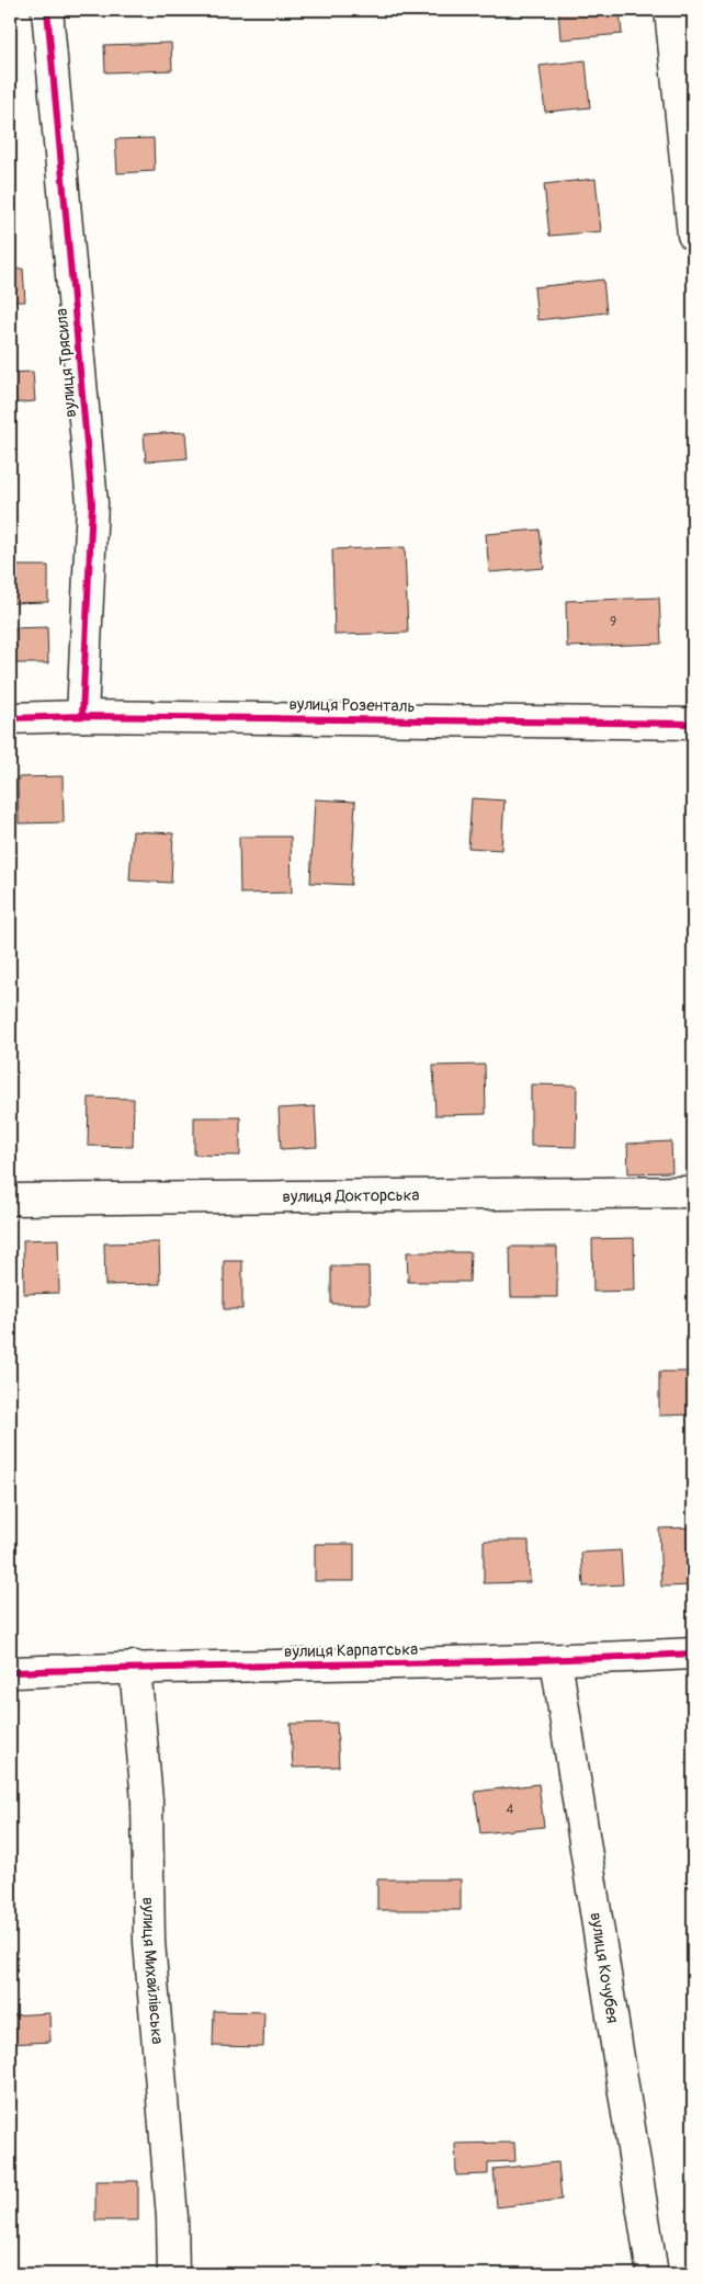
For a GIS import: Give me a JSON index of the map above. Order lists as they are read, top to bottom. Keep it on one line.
{"streets":{"street":["вулиця Трясила","вулиця Розенталь","вулиця Докторська","вулиця Карпатська","вулиця Кочубея","вулиця Михайлівська"]},"crossings":[["вулиця Трясила","вулиця Розенталь"],["вулиця Карпатська","вулиця Кочубея"],["вулиця Карпатська","вулиця Михайлівська"]],"house_numbers":["9","4"]}
